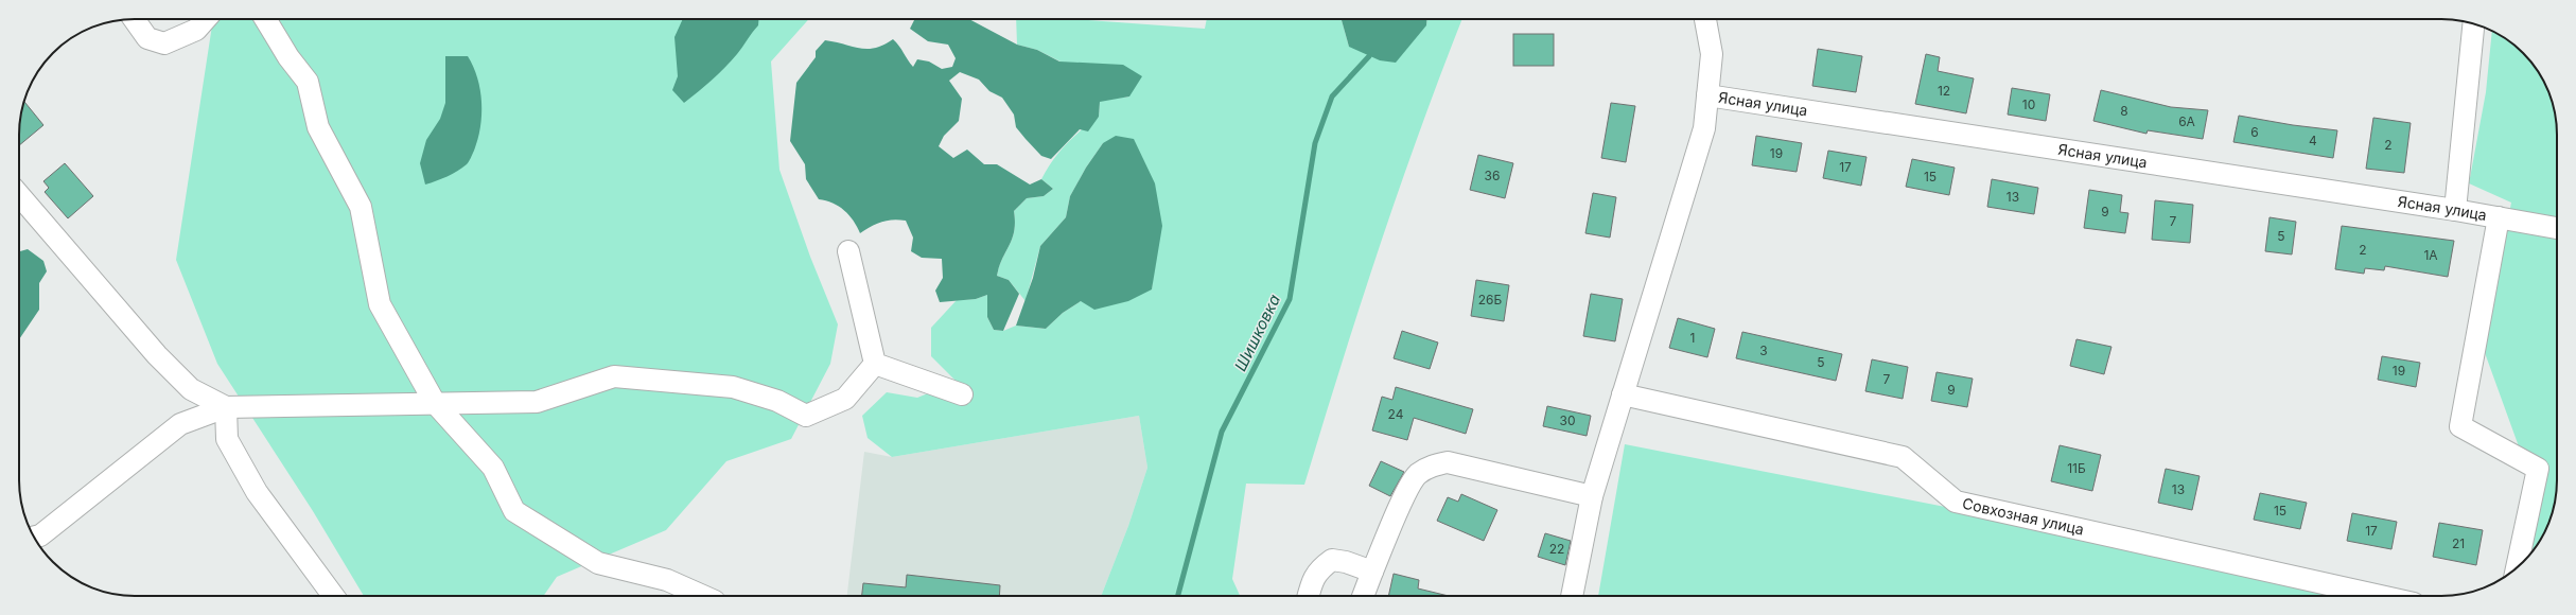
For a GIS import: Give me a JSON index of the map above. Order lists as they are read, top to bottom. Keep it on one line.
{"streets":{"street":["Ясная улица","Совхозная улица"]},"water":["Шишковка"],"house_numbers":["12","10","8","6А","6","4","2","19","17","36","15","13","9","7","5","2","1А","26Б","1","3","5","19","7","9","24","30","11Б","13","15","17","21","22"]}
